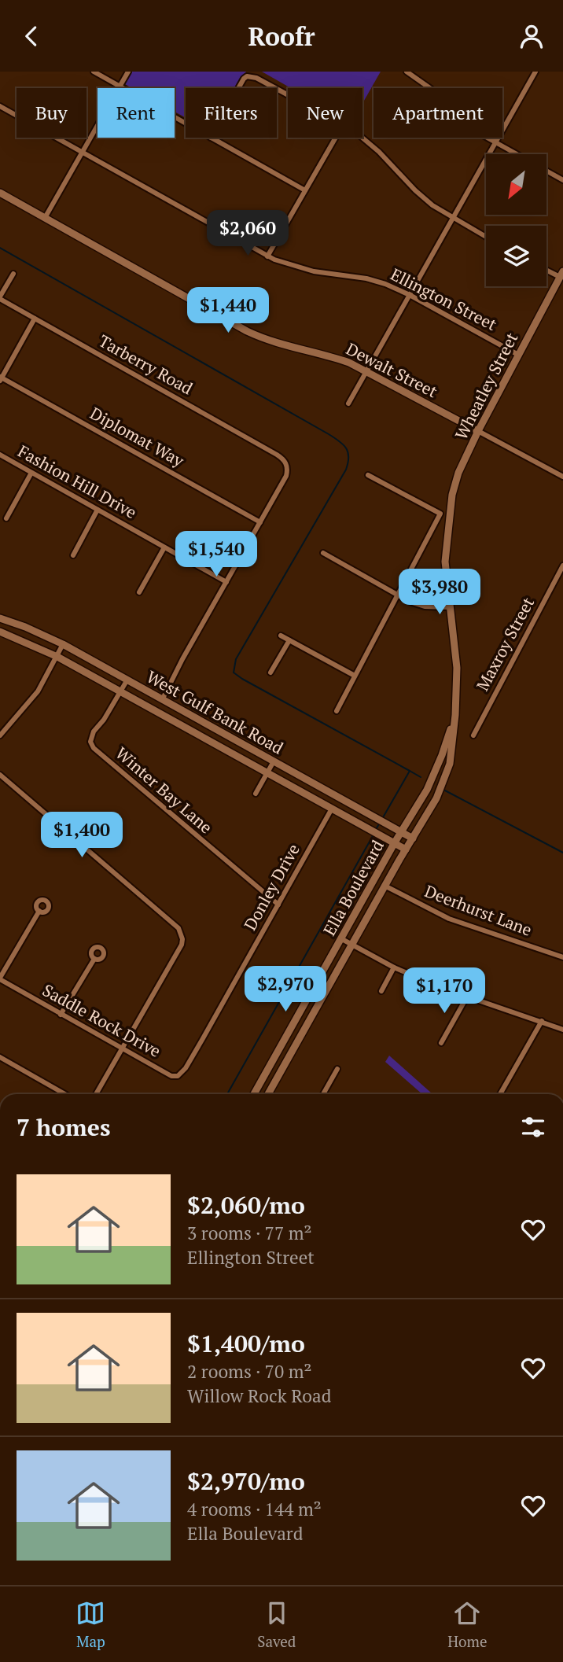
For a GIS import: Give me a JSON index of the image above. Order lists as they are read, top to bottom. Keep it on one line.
{"streets":{"main road":["Dewalt Street","Wheatley Street","West Gulf Bank Road","Ella Boulevard"],"street":["Ellington Street","Tarberry Road","Diplomat Way","Fashion Hill Drive","Maxroy Street","Winter Bay Lane","Donley Drive","Deerhurst Lane","Saddle Rock Drive"]},"crossings":[["Ellington Street","Wheatley Street"],["Tarberry Road","Diplomat Way"],["Dewalt Street","Wheatley Street"],["Wheatley Street","Ella Boulevard"],["West Gulf Bank Road","Winter Bay Lane"],["West Gulf Bank Road","Donley Drive"],["West Gulf Bank Road","Ella Boulevard"],["Winter Bay Lane","Donley Drive"],["Donley Drive","Saddle Rock Drive"],["Ella Boulevard","Deerhurst Lane"]],"north":"bottom left","page":{"header":"Roofr","chip":["Buy","Rent","Filters","New","Apartment"],"price":["$2,060","$1,440","$1,540","$3,980","$1,400","$2,970","$1,170"],"heading":"7 homes","list":[{"name":"$2,060/mo","note":"3 rooms · 77 m² · Ellington Street"},{"name":"$1,400/mo","note":"2 rooms · 70 m² · Willow Rock Road"},{"name":"$2,970/mo","note":"4 rooms · 144 m² · Ella Boulevard"}],"tabs":["Map","Saved","Home"]}}
